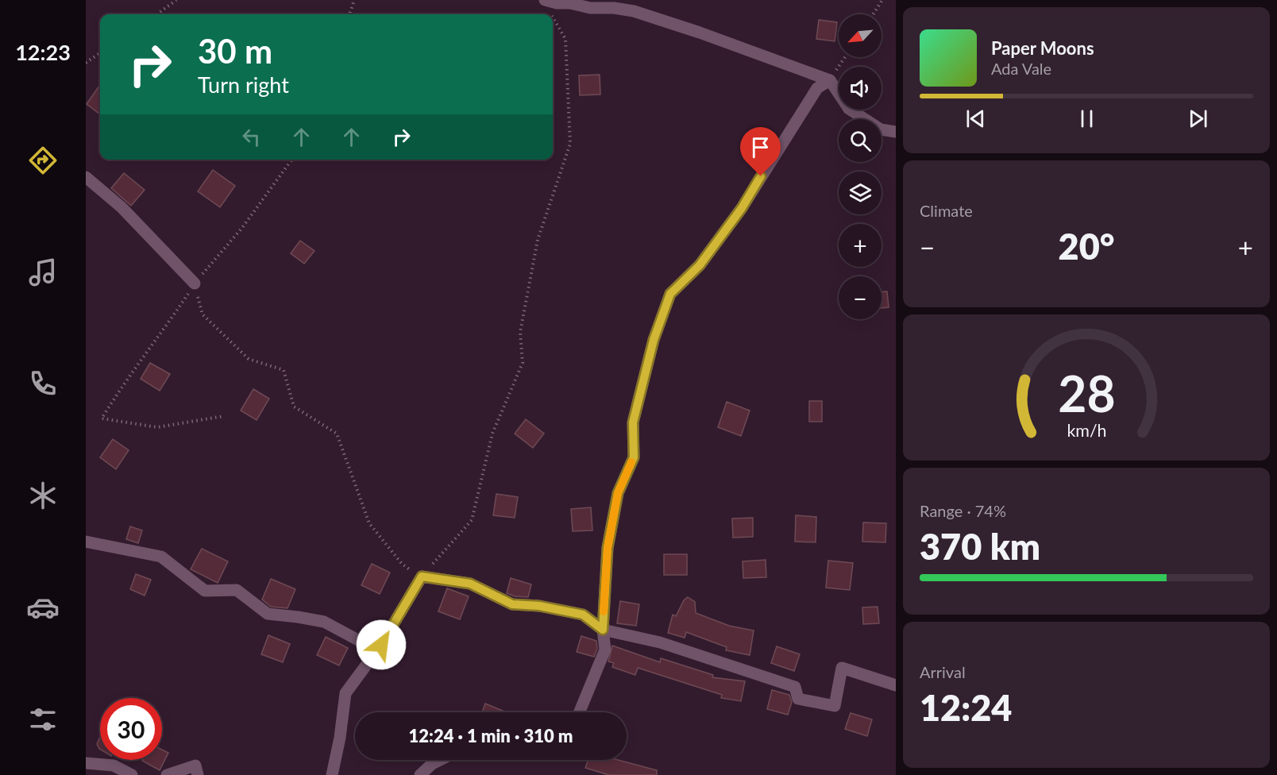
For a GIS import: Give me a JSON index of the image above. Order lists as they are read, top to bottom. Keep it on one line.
{"north":"bottom left","page":{"tabs":"12:23","map_buttons":["+","−"],"turn":["30 m","Turn right"],"song":["Paper Moons","Ada Vale"],"tile":["Climate",["Range · 74%","370 km"],["Arrival","12:24"]],"heat":["−","20°","+"],"limit":"30","trip":"12:24 · 1 min · 310 m","gauge":["28","km/h"]}}
